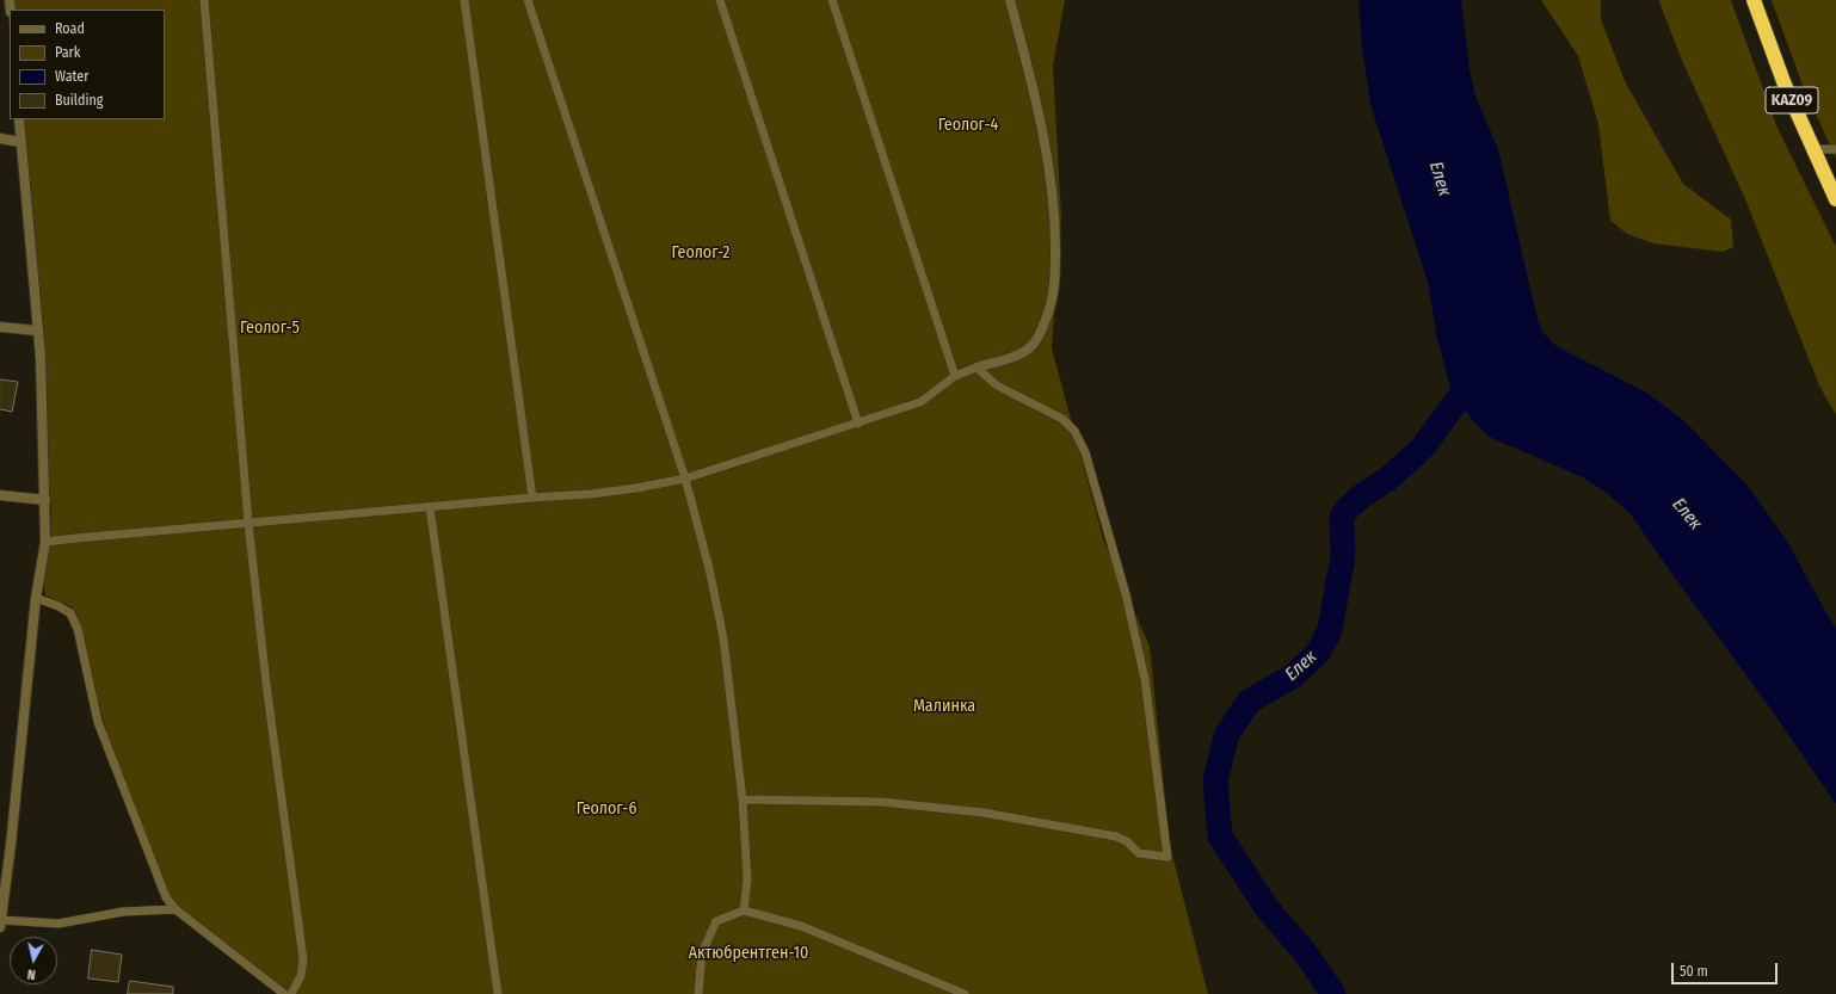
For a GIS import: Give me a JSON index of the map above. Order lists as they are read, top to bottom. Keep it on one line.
{"streets":{"highway":["KAZ09"]},"water":["Елек"],"parks":["Геолог-4","Геолог-2","Геолог-5","Малинка","Геолог-6","Актюбрентген-10"],"legend":["Road","Park","Water","Building"],"scale_bar":"50 m","north":"bottom"}
